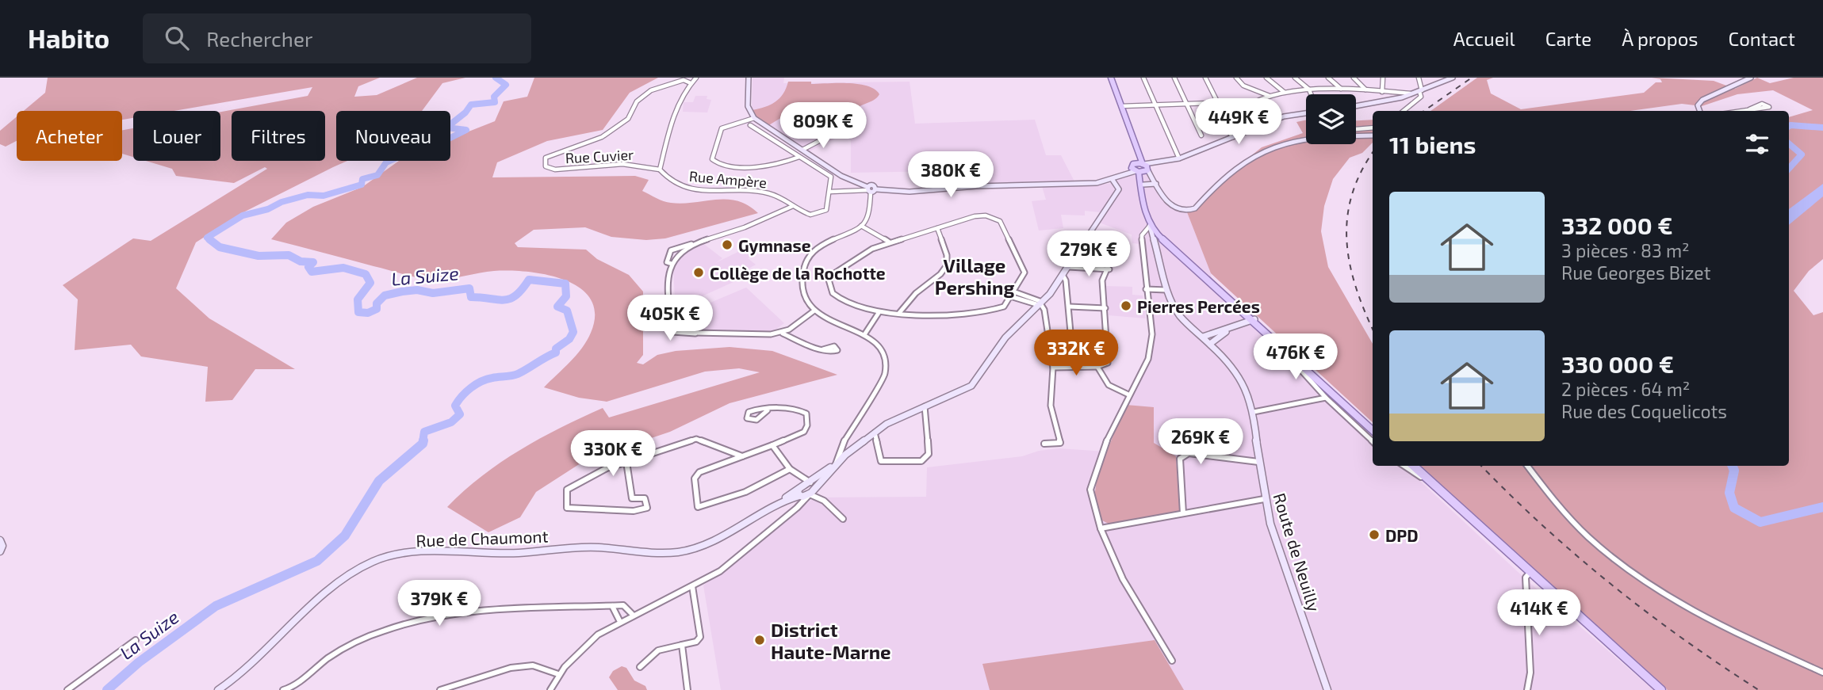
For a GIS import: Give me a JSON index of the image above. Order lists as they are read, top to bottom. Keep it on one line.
{"streets":{"street":["Rue Cuvier","Rue Ampère","Rue de Chaumont","Route de Neuilly"]},"crossings":[["Rue Cuvier","Rue Ampère"]],"districts":["Village Pershing"],"water":["La Suize"],"places":["Gymnase","Collège de la Rochotte","Pierres Percées","DPD","District Haute-Marne"],"page":{"header":"Habito","search":"Rechercher","nav":["Accueil","Carte","À propos","Contact"],"price":["449K €","809K €","380K €","279K €","405K €","332K €","476K €","269K €","330K €","379K €","414K €"],"chip":["Acheter","Louer","Filtres","Nouveau"],"heading":"11 biens","list":[{"name":"332 000 €","note":"3 pièces · 83 m² · Rue Georges Bizet"},{"name":"330 000 €","note":"2 pièces · 64 m² · Rue des Coquelicots"}]}}
